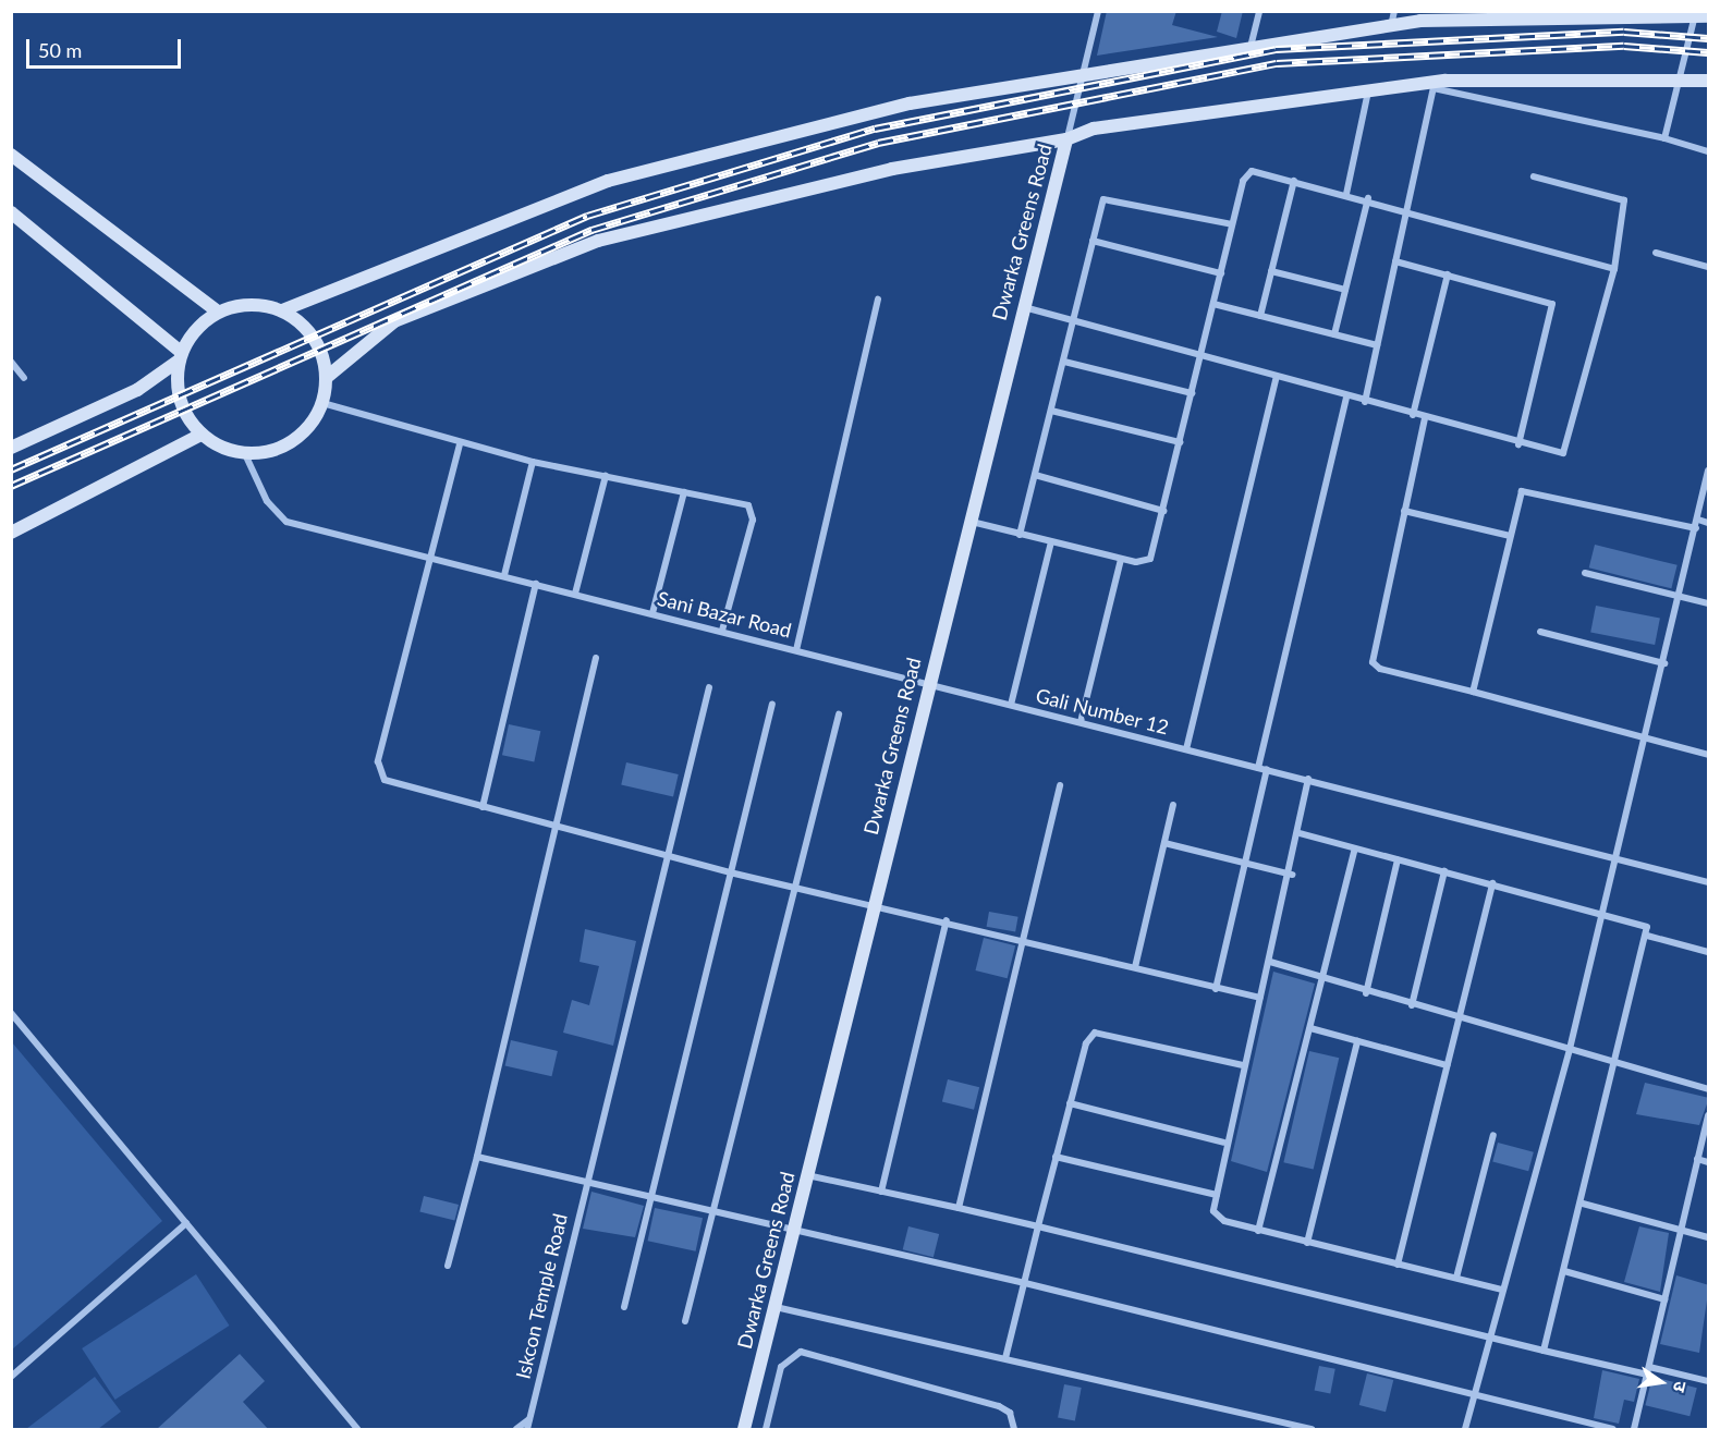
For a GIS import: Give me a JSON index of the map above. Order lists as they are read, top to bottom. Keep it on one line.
{"streets":{"street":["Dwarka Greens Road","Sani Bazar Road","Gali Number 12","Iskcon Temple Road"]},"crossings":[["Dwarka Greens Road","Sani Bazar Road"],["Sani Bazar Road","Gali Number 12"]],"scale_bar":"50 m","north":"right"}
